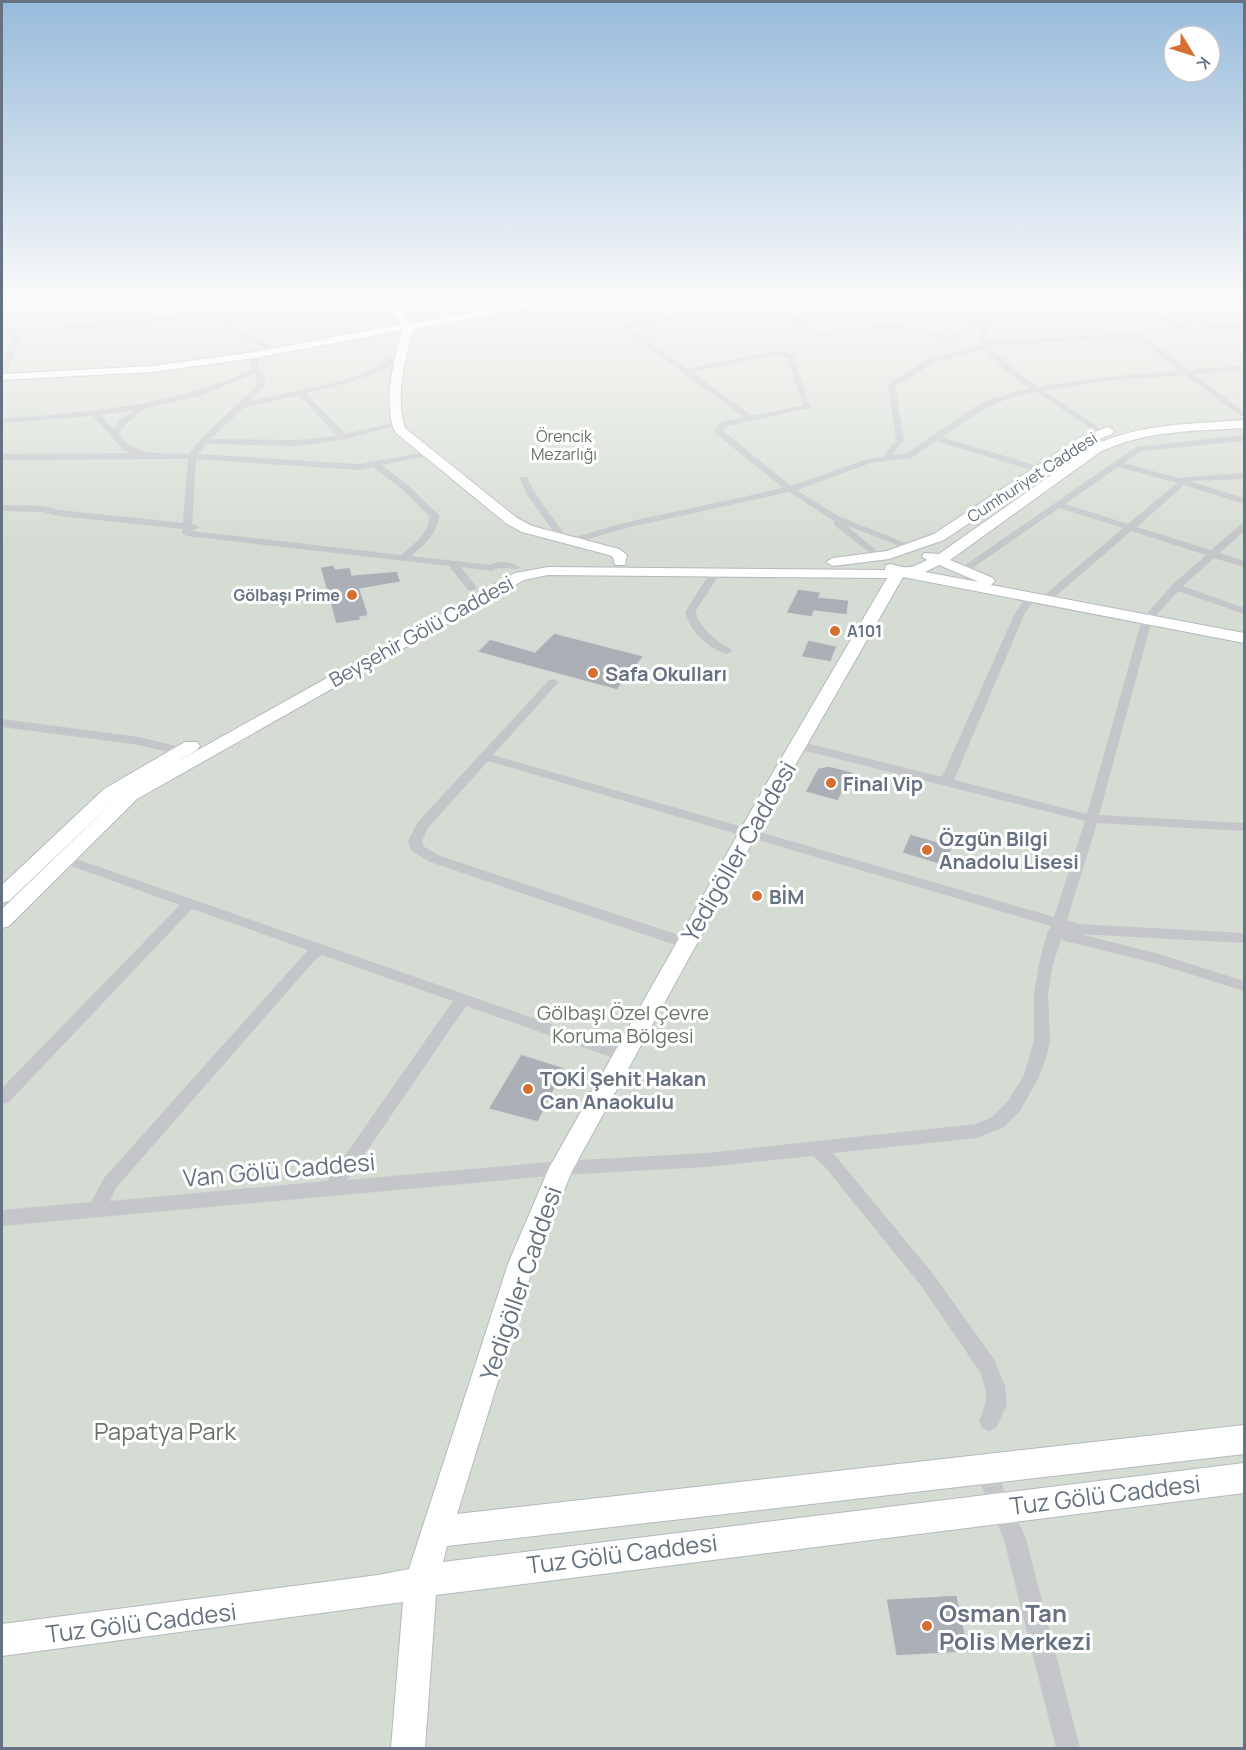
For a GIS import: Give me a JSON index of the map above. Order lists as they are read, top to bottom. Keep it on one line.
{"streets":{"street":["Cumhuriyet Caddesi","Beyşehir Gölü Caddesi","Yedigöller Caddesi","Van Gölü Caddesi","Tuz Gölü Caddesi"]},"crossings":[["Cumhuriyet Caddesi","Beyşehir Gölü Caddesi"],["Beyşehir Gölü Caddesi","Yedigöller Caddesi"],["Yedigöller Caddesi","Van Gölü Caddesi"],["Yedigöller Caddesi","Tuz Gölü Caddesi"]],"parks":["Örencik Mezarlığı","Gölbaşı Özel Çevre Koruma Bölgesi","Papatya Park"],"places":["Gölbaşı Prime","A101","Safa Okulları","Final Vip","Özgün Bilgi Anadolu Lisesi","BİM","TOKİ Şehit Hakan Can Anaokulu","Osman Tan Polis Merkezi"],"north":"bottom right"}
